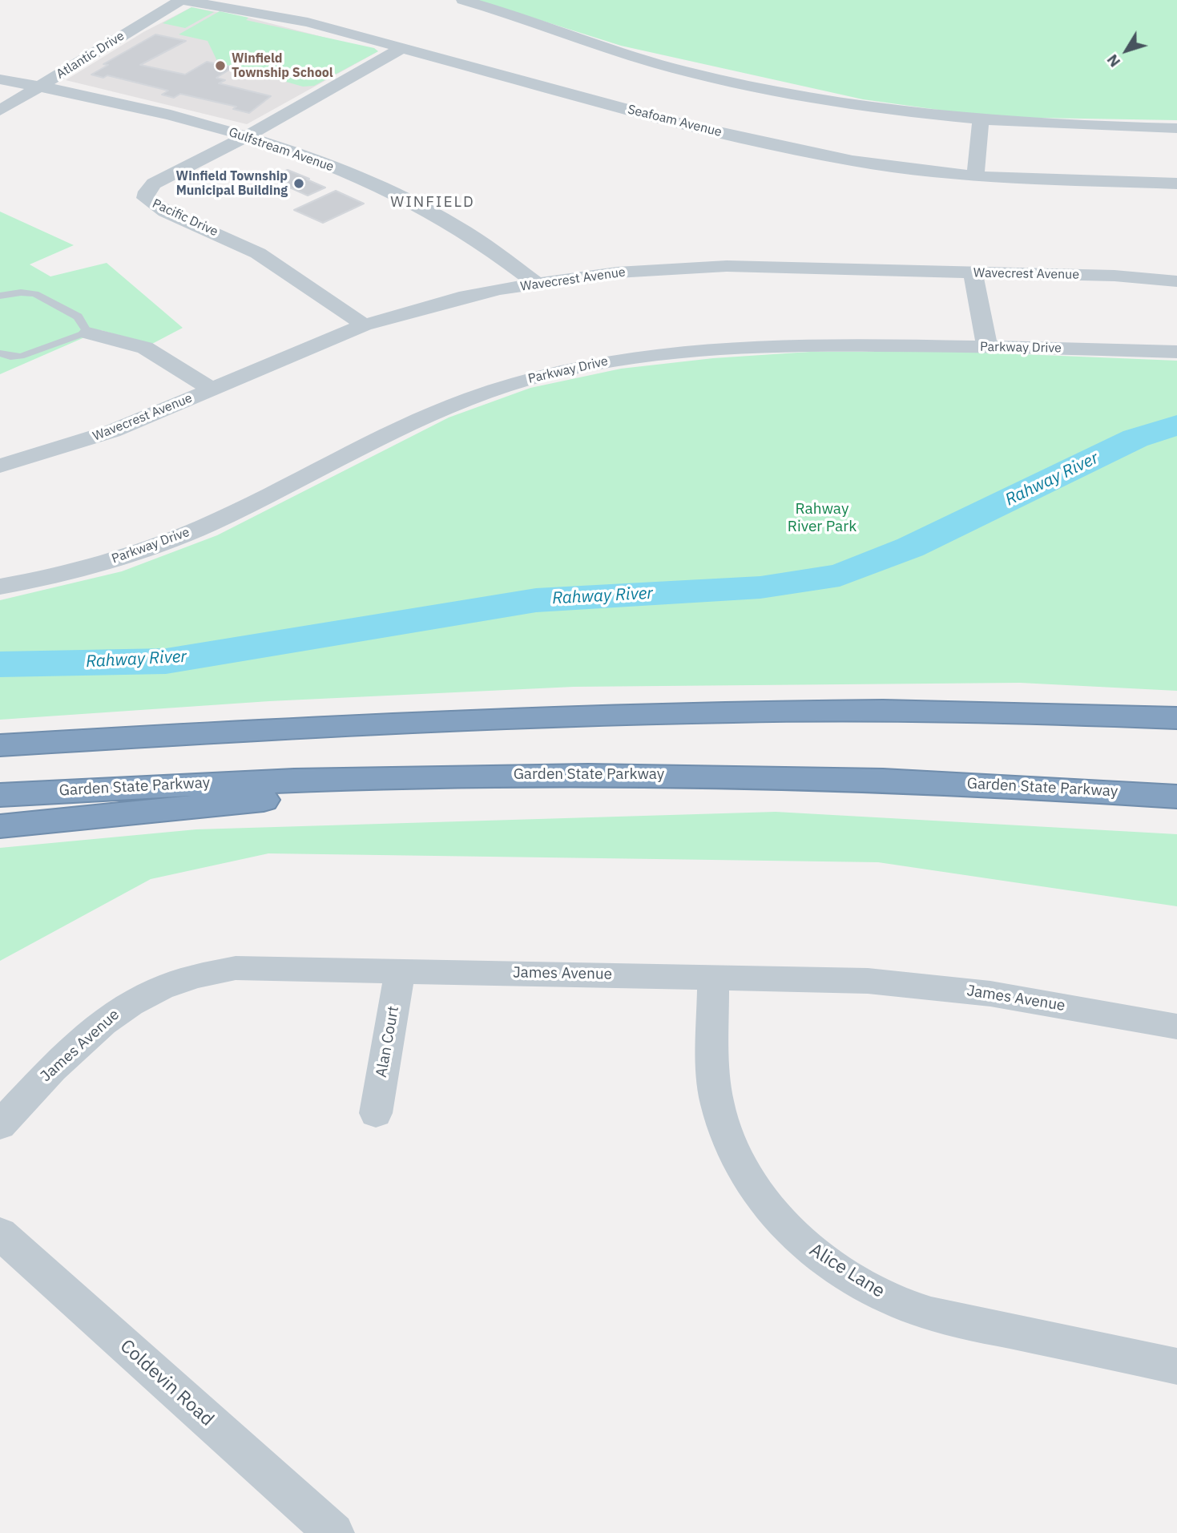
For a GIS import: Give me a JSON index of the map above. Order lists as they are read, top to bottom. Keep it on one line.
{"streets":{"highway":["Garden State Parkway"],"street":["Atlantic Drive","Seafoam Avenue","Gulfstream Avenue","Pacific Drive","Wavecrest Avenue","Parkway Drive","James Avenue","Alan Court","Alice Lane","Coldevin Road"]},"crossings":[["Atlantic Drive","Seafoam Avenue"],["Atlantic Drive","Gulfstream Avenue"],["Seafoam Avenue","Pacific Drive"],["Gulfstream Avenue","Pacific Drive"],["Gulfstream Avenue","Wavecrest Avenue"],["Pacific Drive","Wavecrest Avenue"],["James Avenue","Alan Court"],["James Avenue","Alice Lane"]],"districts":["WINFIELD"],"water":["Rahway River"],"parks":["Rahway River Park"],"places":["Winfield Township School","Winfield Township Municipal Building"],"north":"bottom left"}
